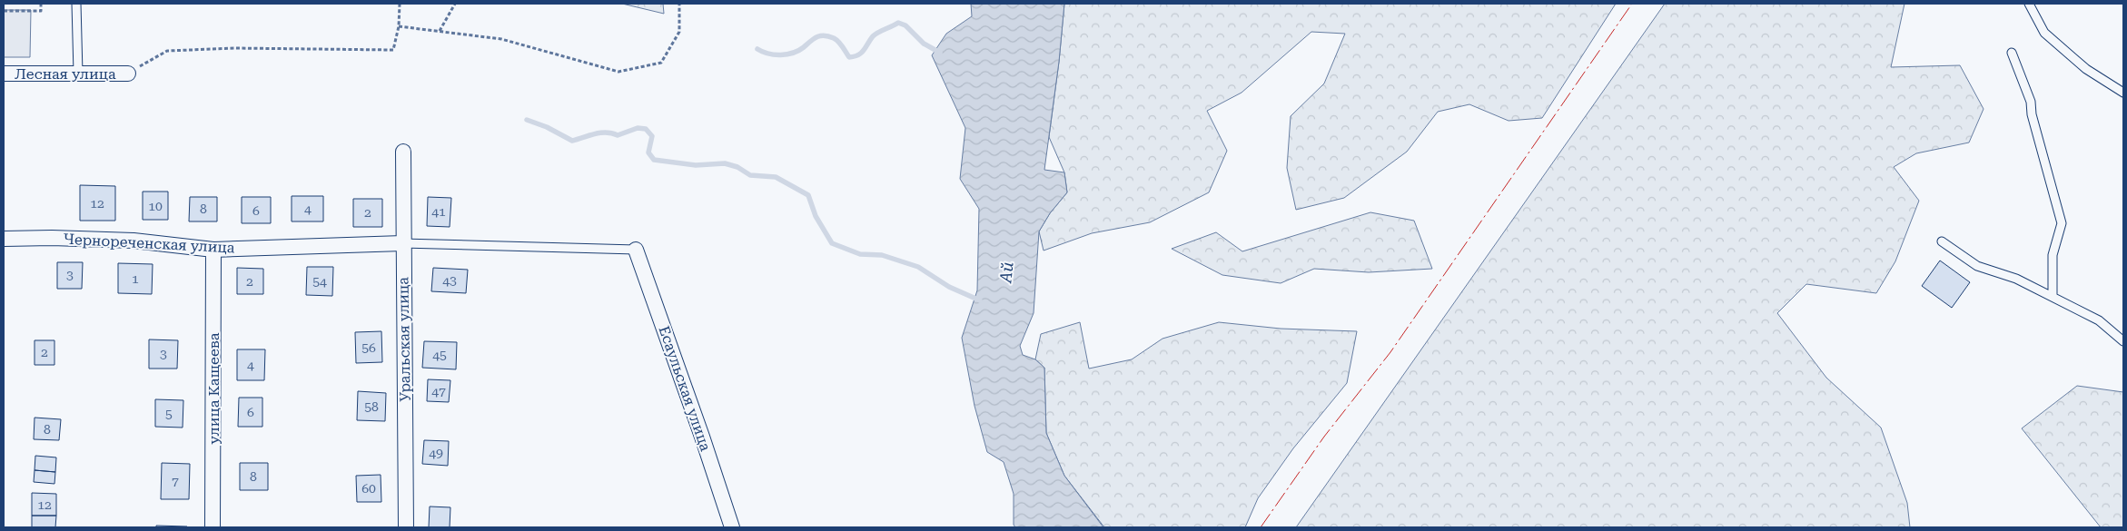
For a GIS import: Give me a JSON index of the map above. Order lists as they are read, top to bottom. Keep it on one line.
{"streets":{"street":["Лесная улица","Чернореченская улица","Уральская улица","улица Кащеева","Есаульская улица"]},"crossings":[["Чернореченская улица","Уральская улица"],["Чернореченская улица","улица Кащеева"]],"water":["Ай"],"house_numbers":["12","10","8","4","6","41","2","3","1","43","2","54","56","2","3","45","4","47","58","6","5","8","49","8","7","60","12"]}
